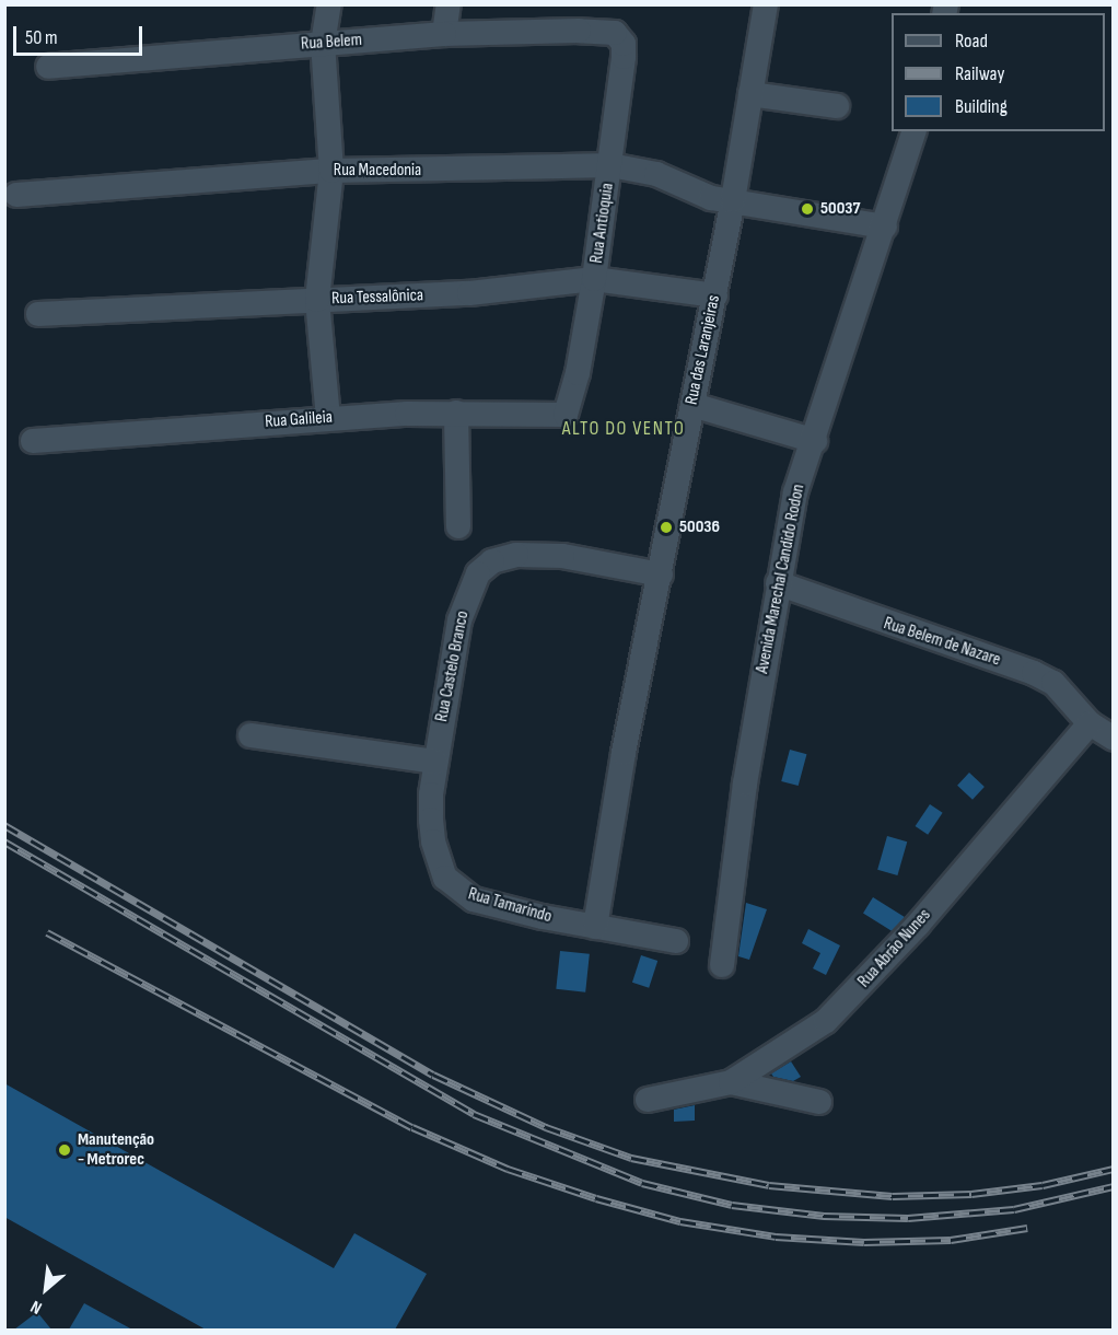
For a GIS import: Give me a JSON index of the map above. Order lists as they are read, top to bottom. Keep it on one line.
{"streets":{"street":["Rua Belem","Rua Macedonia","Rua Antioquia","Rua Tessalônica","Rua das Laranjeiras","Rua Galileia","Avenida Marechal Candido Rodon","Rua Belem de Nazare","Rua Castelo Branco","Rua Tamarindo","Rua Abrão Nunes"]},"crossings":[["Rua Belem","Rua Antioquia"],["Rua Macedonia","Rua Antioquia"],["Rua Macedonia","Rua das Laranjeiras"],["Rua Macedonia","Avenida Marechal Candido Rodon"],["Rua Antioquia","Rua Tessalônica"],["Rua Antioquia","Rua Galileia"],["Rua Tessalônica","Rua das Laranjeiras"],["Rua das Laranjeiras","Rua Castelo Branco"],["Rua das Laranjeiras","Rua Tamarindo"],["Avenida Marechal Candido Rodon","Rua Belem de Nazare"],["Rua Belem de Nazare","Rua Abrão Nunes"],["Rua Castelo Branco","Rua Tamarindo"]],"districts":["ALTO DO VENTO"],"places":["50037","50036","Manutenção - Metrorec"],"legend":["Road","Railway","Building"],"scale_bar":"50 m","north":"bottom left"}
